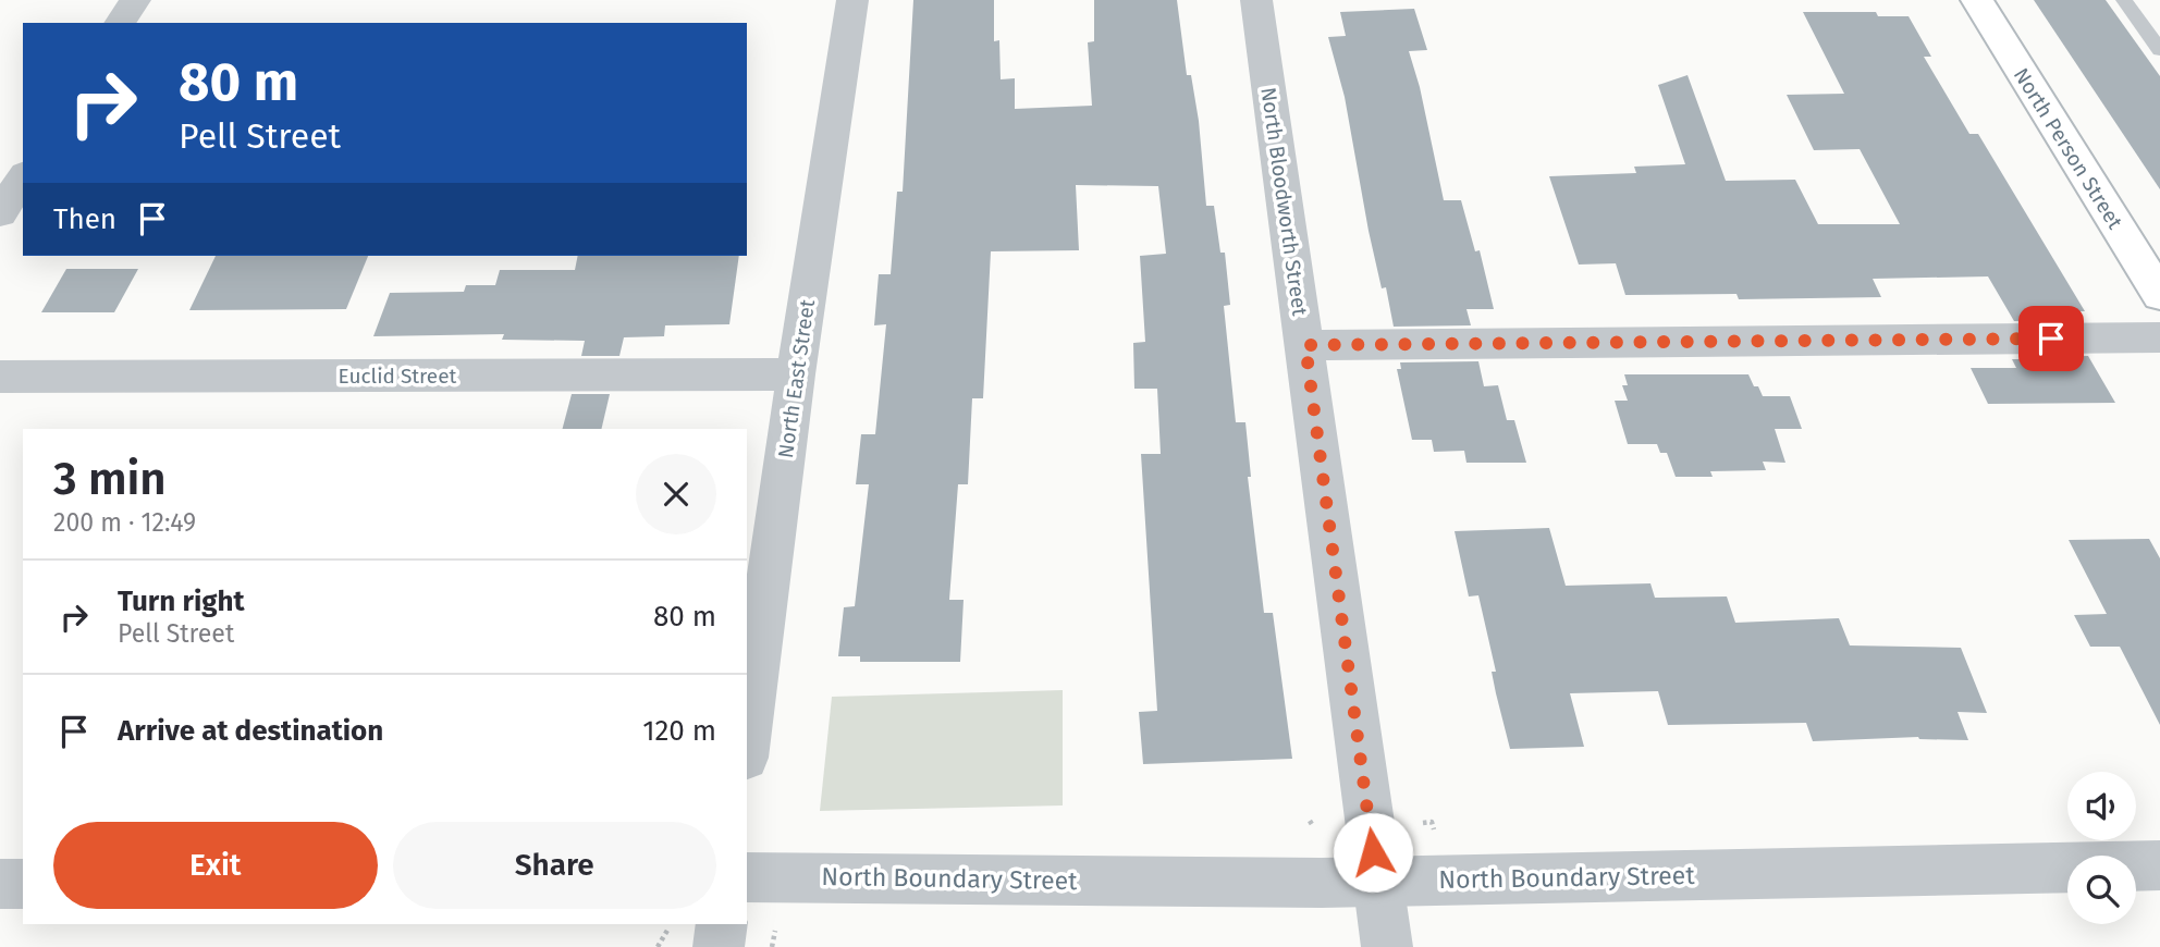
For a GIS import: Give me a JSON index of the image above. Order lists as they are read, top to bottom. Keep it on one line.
{"streets":{"main road":["North Person Street"],"street":["North Bloodworth Street","Euclid Street","North East Street","North Boundary Street"]},"crossings":[["North Bloodworth Street","North Boundary Street"],["Euclid Street","North East Street"]],"page":{"turn":["80 m","Pell Street"],"then":"Then","heading":["3 min","200 m · 12:49"],"list":[{"name":"Turn right","note":"Pell Street","value":"80 m"},{"name":"Arrive at destination","value":"120 m"}],"buttons":["Exit","Share"]}}
